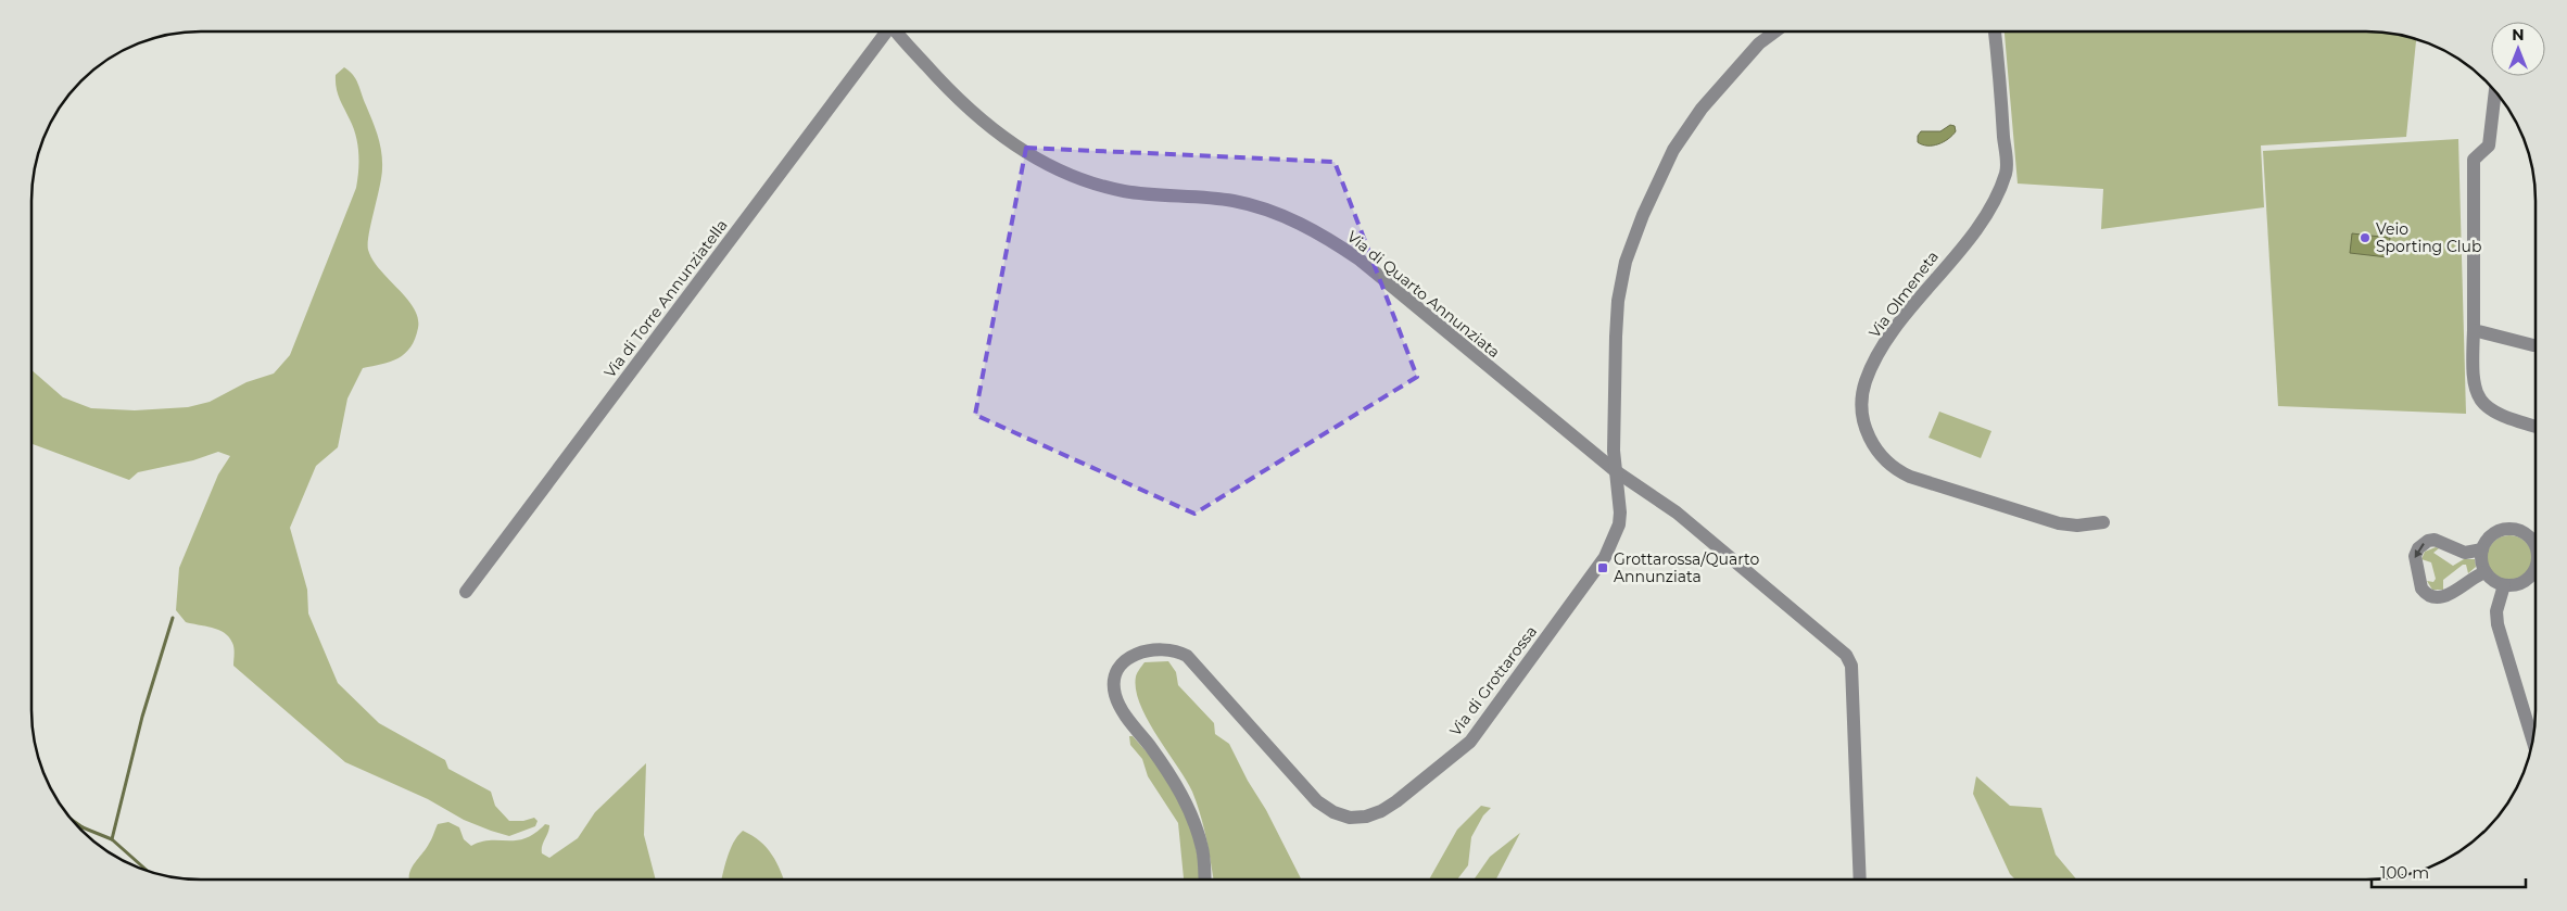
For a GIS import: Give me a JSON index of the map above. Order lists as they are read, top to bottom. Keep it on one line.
{"streets":{"street":["Via di Quarto Annunziata","Via Olmeneta","Via di Torre Annunziatella","Via di Grottarossa"]},"crossings":[["Via di Quarto Annunziata","Via di Grottarossa"]],"places":{"other":["Veio Sporting Club"],"transit":["Grottarossa/Quarto Annunziata"]},"scale_bar":"100 m","north":"top"}
